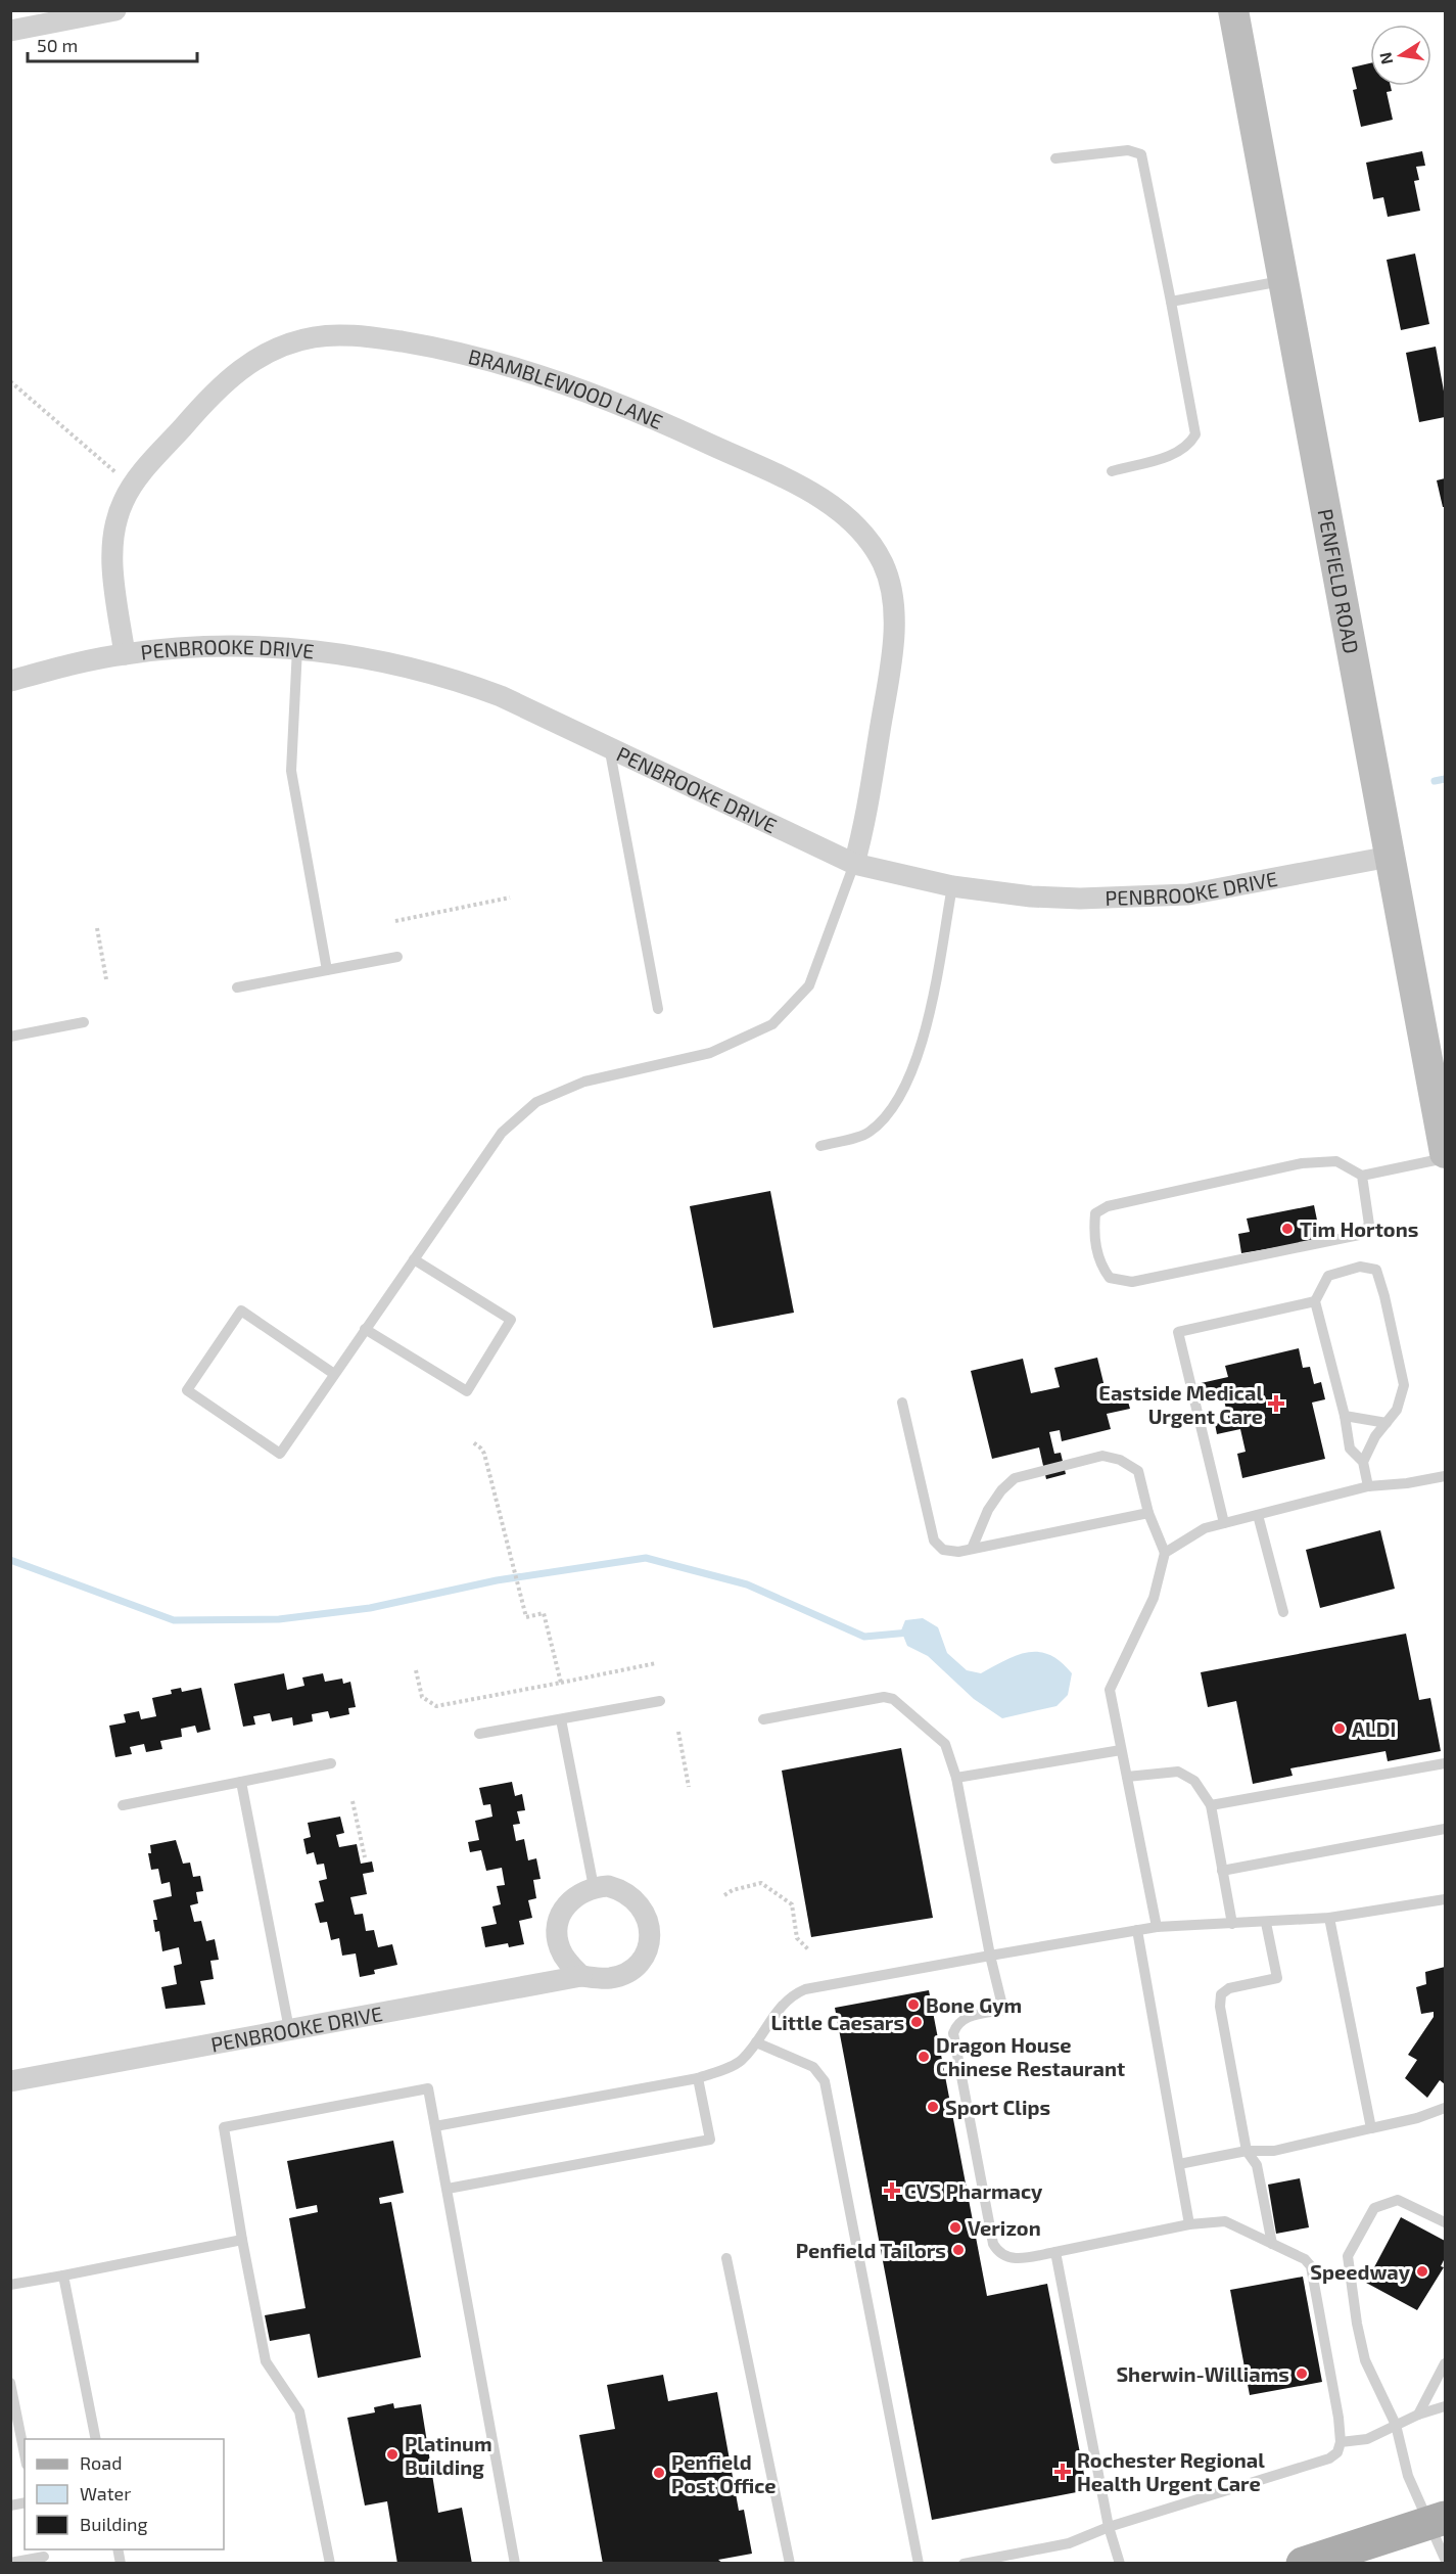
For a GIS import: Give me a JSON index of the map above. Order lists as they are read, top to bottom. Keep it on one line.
{"streets":{"main road":["PENFIELD ROAD"],"street":["BRAMBLEWOOD LANE","PENBROOKE DRIVE"]},"crossings":[["BRAMBLEWOOD LANE","PENBROOKE DRIVE"],["PENFIELD ROAD","PENBROOKE DRIVE"]],"places":{"other":["Tim Hortons","ALDI","Bone Gym","Little Caesars","Dragon House Chinese Restaurant","Sport Clips","Verizon","Penfield Tailors","Speedway","Sherwin-Williams","Platinum Building","Penfield Post Office"],"health":["Eastside Medical Urgent Care","CVS Pharmacy","Rochester Regional Health Urgent Care"]},"legend":["Road","Water","Building"],"scale_bar":"50 m","north":"left"}
